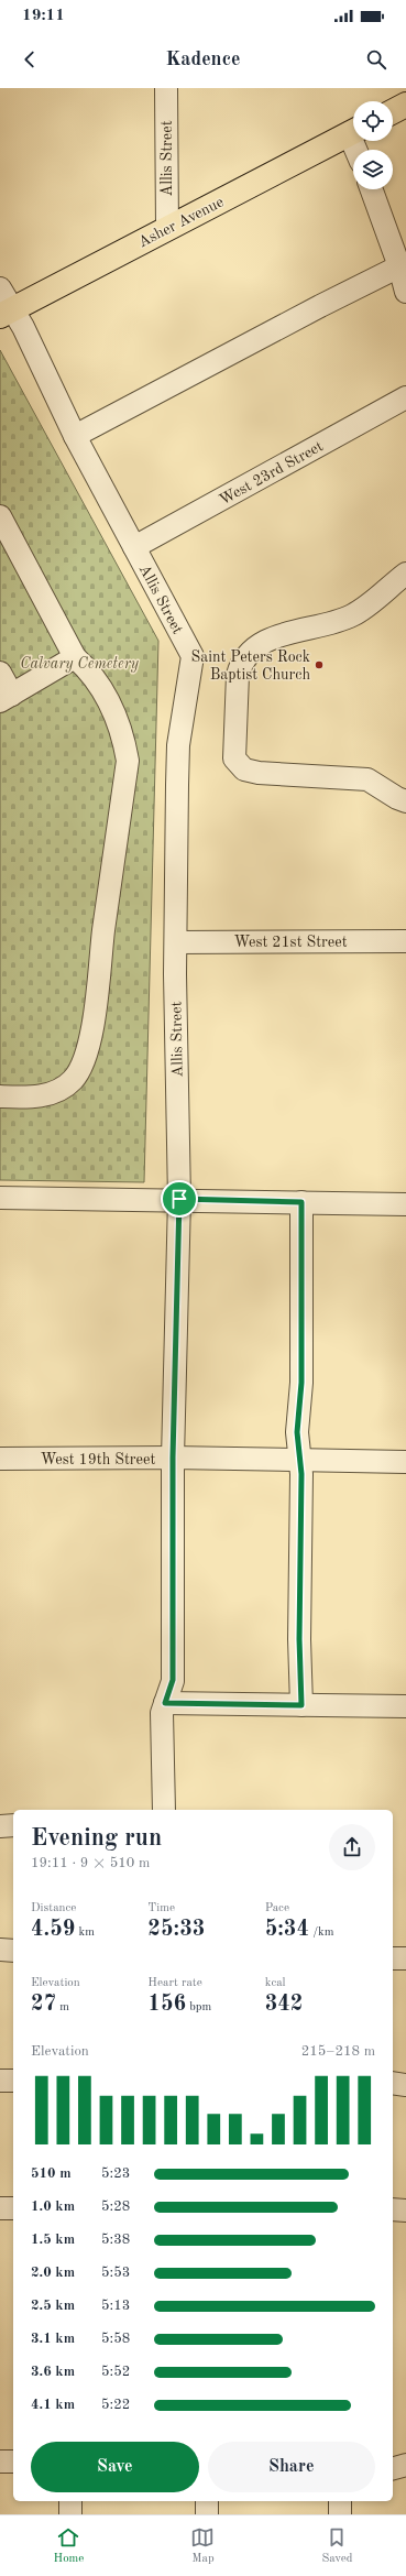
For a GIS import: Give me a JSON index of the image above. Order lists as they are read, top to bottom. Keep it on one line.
{"streets":{"main road":["Asher Avenue"],"street":["Allis Street","West 23rd Street","West 21st Street","West 19th Street"]},"crossings":[["Allis Street","Asher Avenue"],["Allis Street","West 23rd Street"],["Allis Street","West 21st Street"],["Allis Street","West 19th Street"]],"parks":["Calvary Cemetery"],"places":["Saint Peters Rock Baptist Church"],"page":{"status":"19:11","header":"Kadence","heading":["Evening run","19:11 · 9 × 510 m"],"stats":[["Distance","4.59 km"],["Time","25:33"],["Pace","5:34 /km"],["Elevation","27 m"],["Heart rate","156 bpm"],["kcal","342"]],"chart":["Elevation","215–218 m"],"list":[{"name":"510 m","note":"5:23"},{"name":"1.0 km","note":"5:28"},{"name":"1.5 km","note":"5:38"},{"name":"2.0 km","note":"5:53"},{"name":"2.5 km","note":"5:13"},{"name":"3.1 km","note":"5:58"},{"name":"3.6 km","note":"5:52"},{"name":"4.1 km","note":"5:22"}],"buttons":["Save","Share"],"tabs":["Home","Map","Saved"]}}
